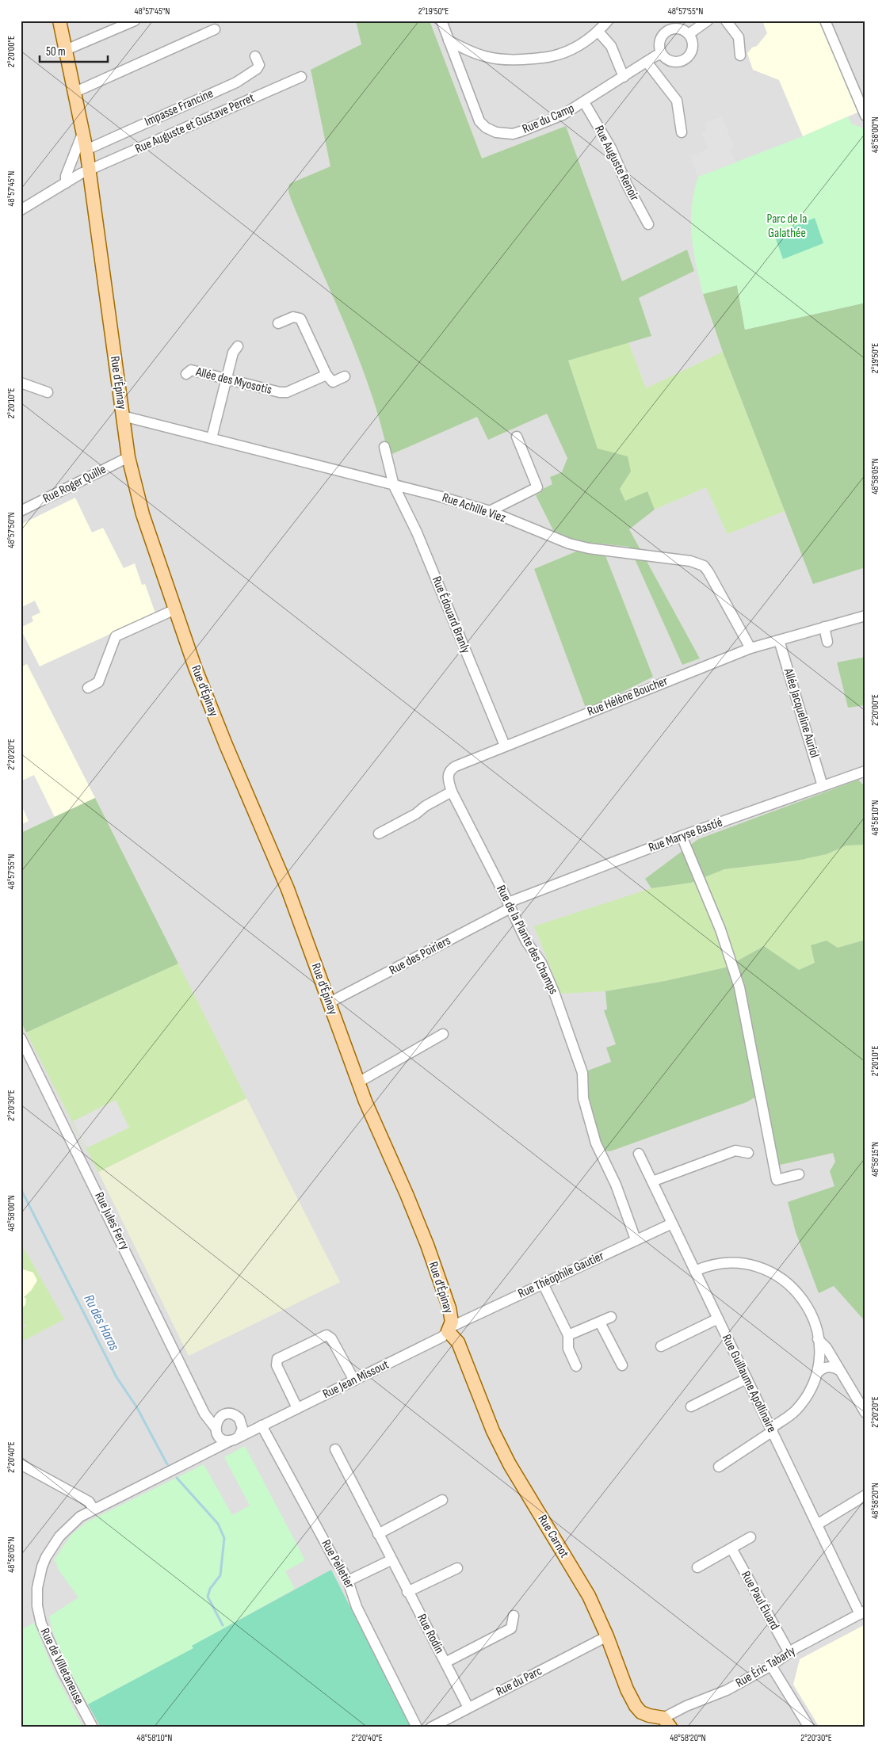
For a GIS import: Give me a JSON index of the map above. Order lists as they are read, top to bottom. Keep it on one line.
{"streets":{"main road":["Rue d'Épinay","Rue Carnot"],"street":["Impasse Francine","Rue du Camp","Rue Auguste et Gustave Perret","Rue Auguste Renoir","Allée des Myosotis","Rue Roger Quille","Rue Achille Viez","Rue Édouard Branly","Rue Hélène Boucher","Allée Jacqueline Auriol","Rue Maryse Bastié","Rue de la Plante des Champs","Rue des Poiriers","Rue Jules Ferry","Rue Théophile Gautier","Rue Jean Missout","Rue Guillaume Apollinaire","Rue Pelletier","Rue Paul Éluard","Rue Rodin","Rue de Villetaneuse","Rue Éric Tabarly","Rue du Parc"]},"crossings":[["Impasse Francine","Rue d'Épinay"],["Rue du Camp","Rue Auguste Renoir"],["Rue Auguste et Gustave Perret","Rue d'Épinay"],["Rue d'Épinay","Rue Roger Quille"],["Rue d'Épinay","Rue Achille Viez"],["Rue d'Épinay","Rue des Poiriers"],["Rue d'Épinay","Rue Théophile Gautier"],["Rue d'Épinay","Rue Jean Missout"],["Rue d'Épinay","Rue Carnot"],["Rue Achille Viez","Rue Édouard Branly"],["Rue Achille Viez","Rue Hélène Boucher"],["Rue Édouard Branly","Rue Hélène Boucher"],["Rue Édouard Branly","Rue de la Plante des Champs"],["Rue Hélène Boucher","Rue de la Plante des Champs"],["Allée Jacqueline Auriol","Rue Maryse Bastié"],["Rue Maryse Bastié","Rue de la Plante des Champs"],["Rue Maryse Bastié","Rue des Poiriers"],["Rue de la Plante des Champs","Rue des Poiriers"],["Rue de la Plante des Champs","Rue Théophile Gautier"],["Rue Jules Ferry","Rue Jean Missout"],["Rue Théophile Gautier","Rue Jean Missout"],["Rue Théophile Gautier","Rue Guillaume Apollinaire"],["Rue Théophile Gautier","Rue Carnot"],["Rue Jean Missout","Rue Carnot"],["Rue Jean Missout","Rue Pelletier"],["Rue Jean Missout","Rue de Villetaneuse"],["Rue Guillaume Apollinaire","Rue Éric Tabarly"],["Rue Carnot","Rue Éric Tabarly"],["Rue Carnot","Rue du Parc"],["Rue Paul Éluard","Rue Éric Tabarly"],["Rue Rodin","Rue du Parc"]],"water":["Ru des Haras"],"parks":["Parc de la Galathée"],"scale_bar":"50 m","coordinates":["48°57'45\"N","2°19'50\"E","48°57'55\"N","2°20'00\"E","48°58'00\"N","2°20'10\"E","48°58'05\"N","48°57'50\"N","2°20'20\"E","48°58'10\"N","2°20'30\"E","48°58'15\"N","2°20'40\"E","48°58'20\"N"]}
